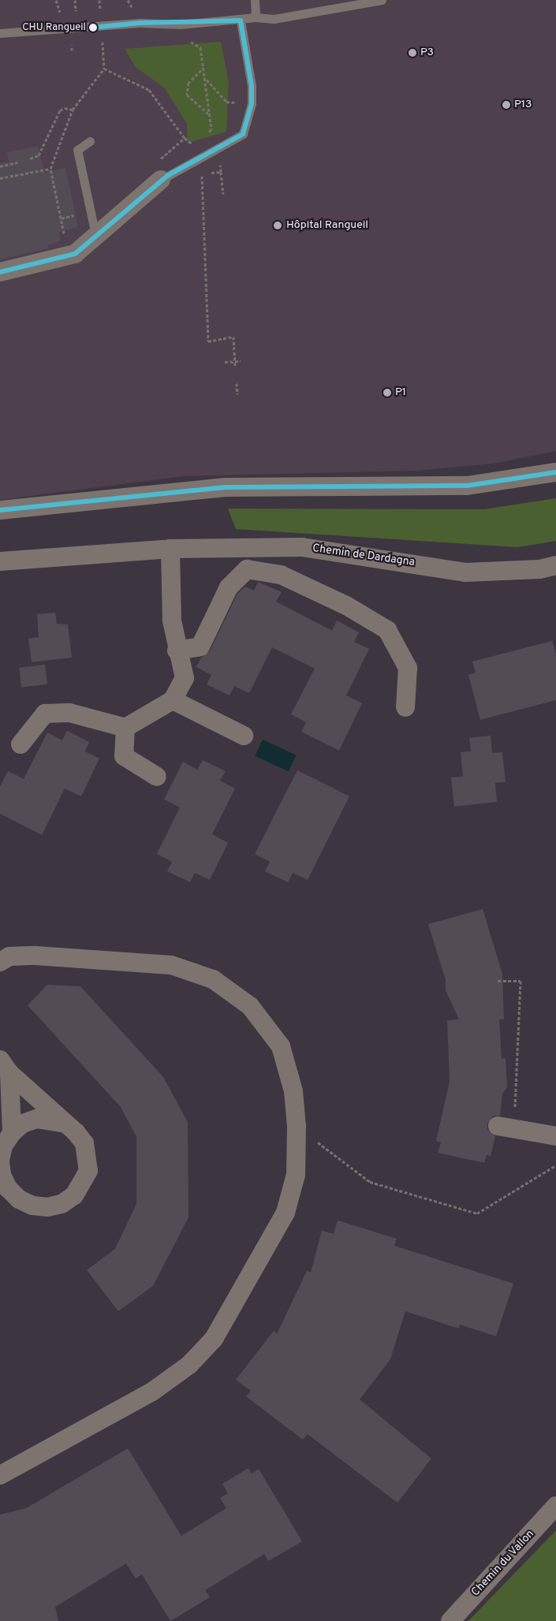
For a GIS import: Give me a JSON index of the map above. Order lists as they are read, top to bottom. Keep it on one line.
{"streets":{"street":["Chemin de Dardagna","Chemin du Vallon"]},"places":["CHU Rangueil","P3","P13","Hôpital Rangueil","P1"]}
